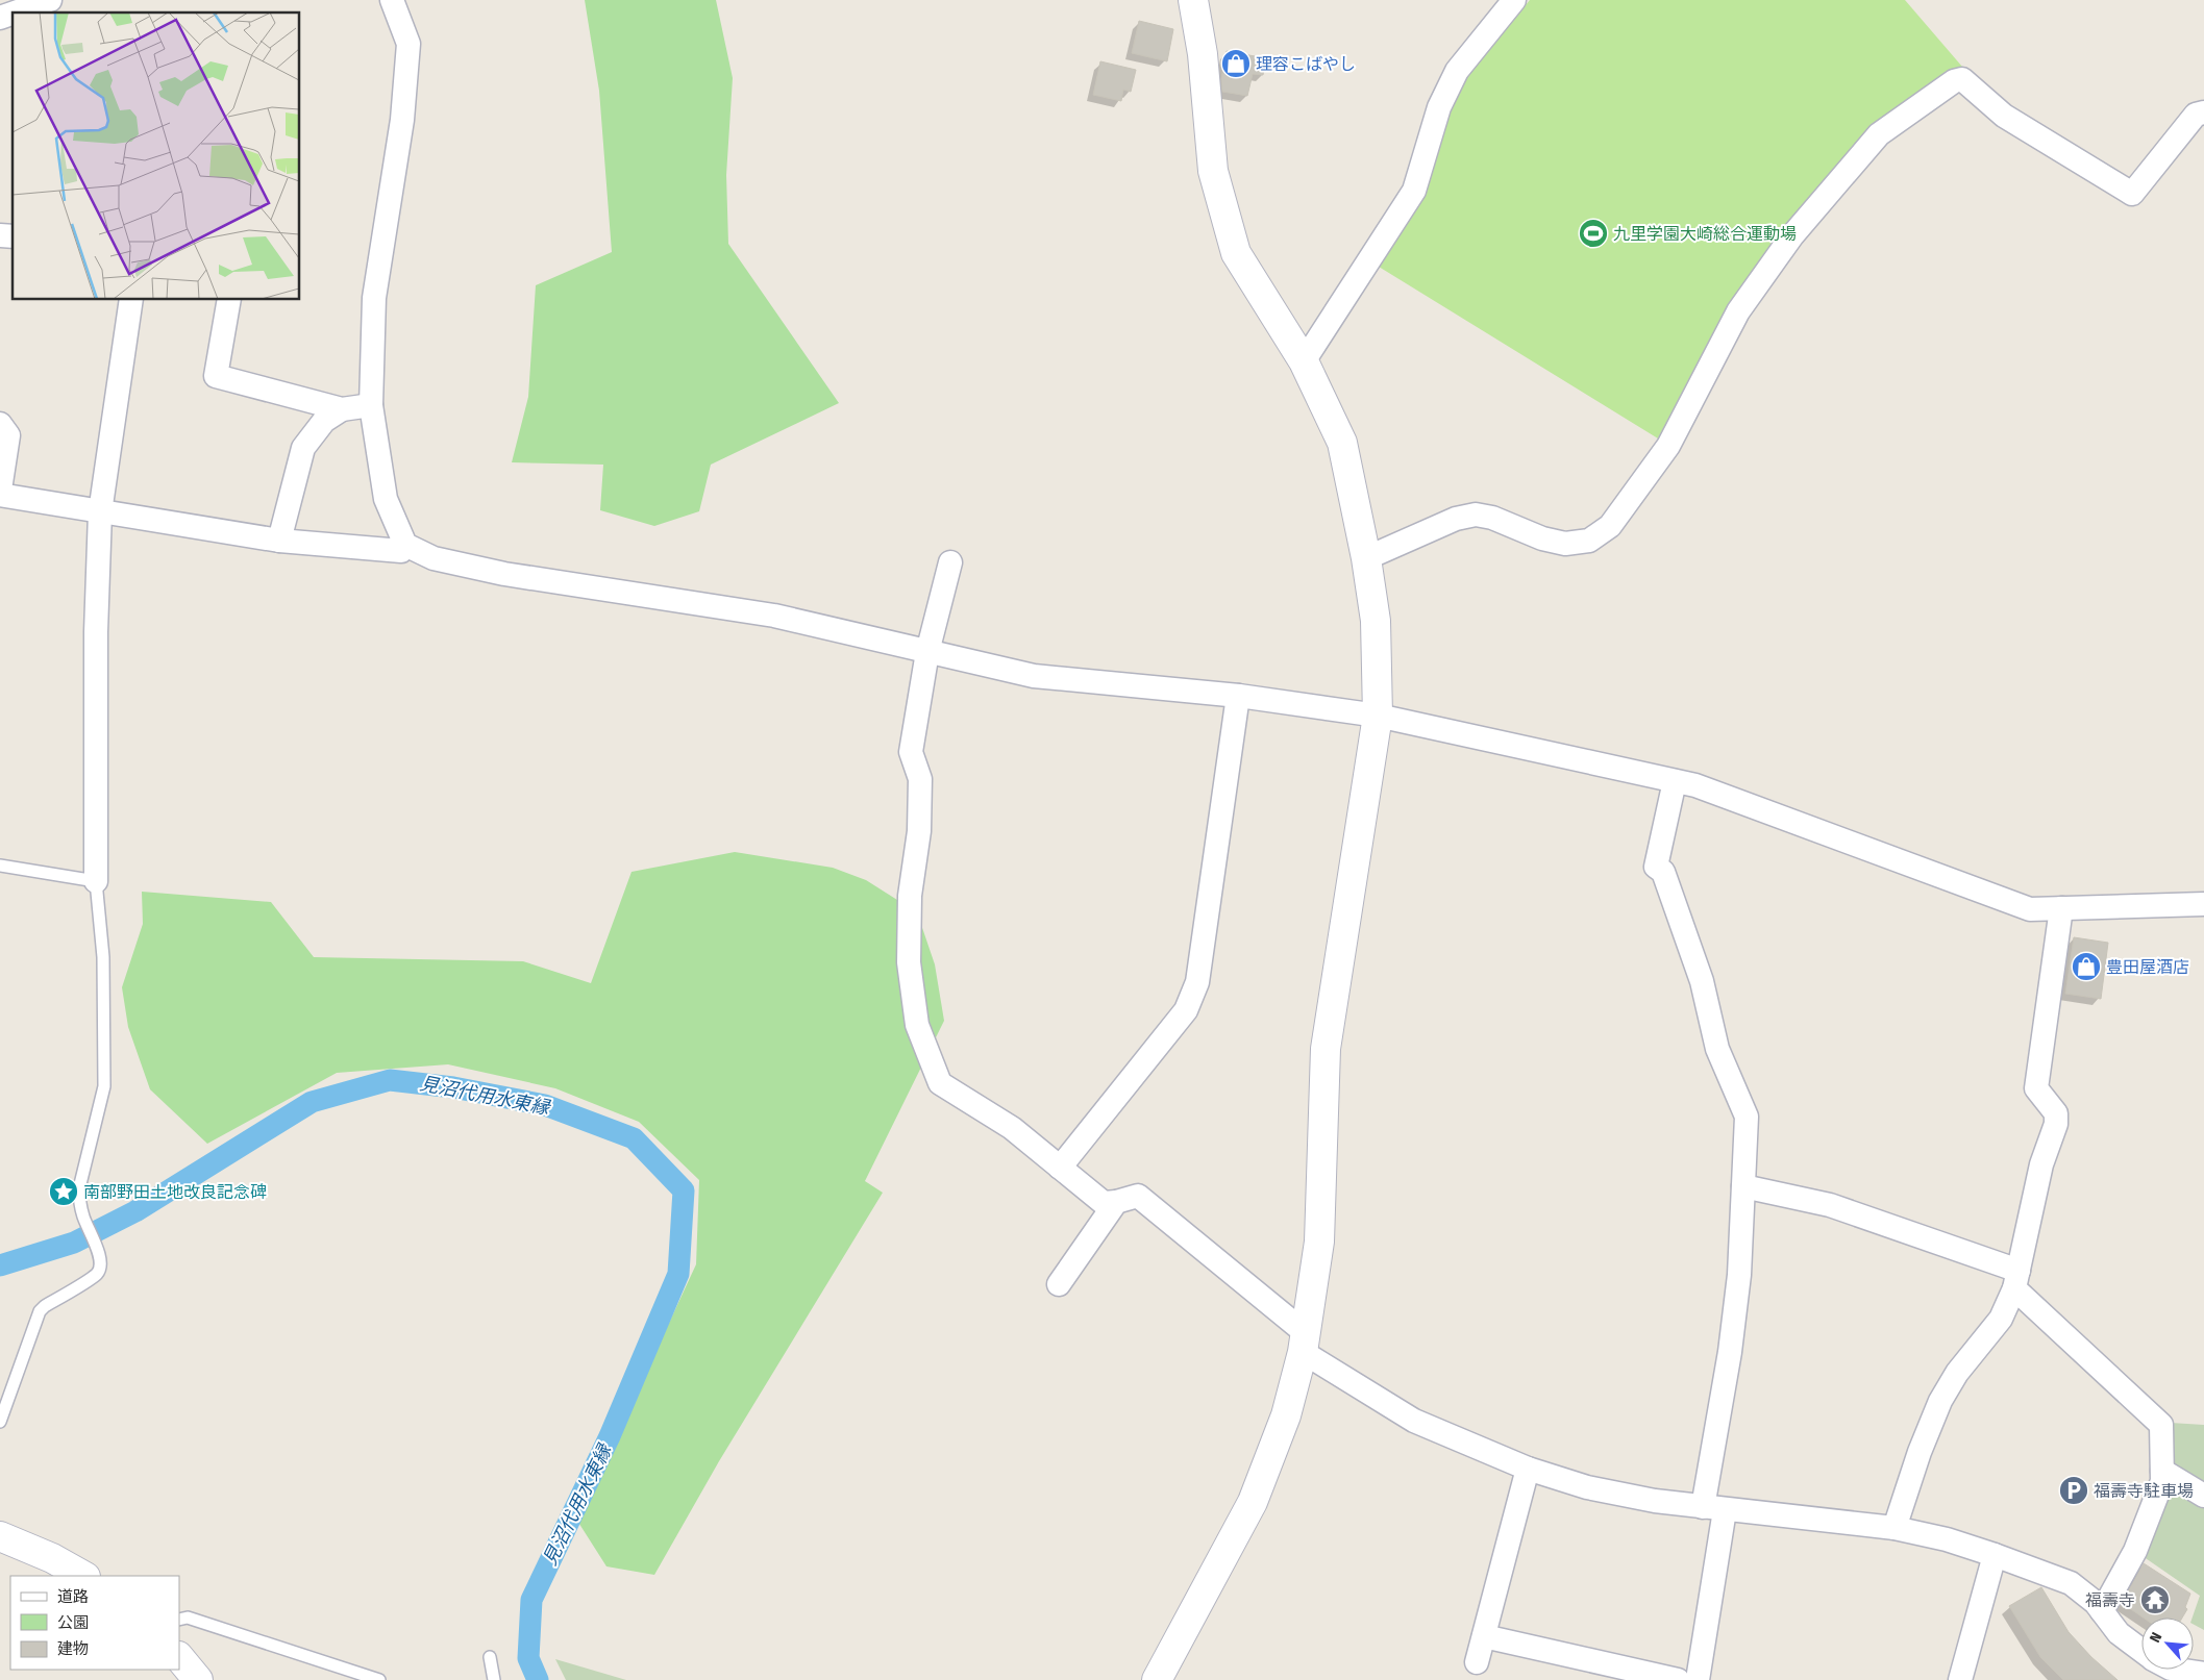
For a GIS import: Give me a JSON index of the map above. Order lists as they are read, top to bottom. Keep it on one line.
{"water":["見沼代用水東縁"],"places":{"shop":["理容こばやし","豊田屋酒店"],"sports":["九里学園大崎総合運動場"],"place":["南部野田土地改良記念碑"],"parking":["福壽寺駐車場"],"temple":["福壽寺"]},"legend":["道路","公園","建物"],"north":"top left"}
